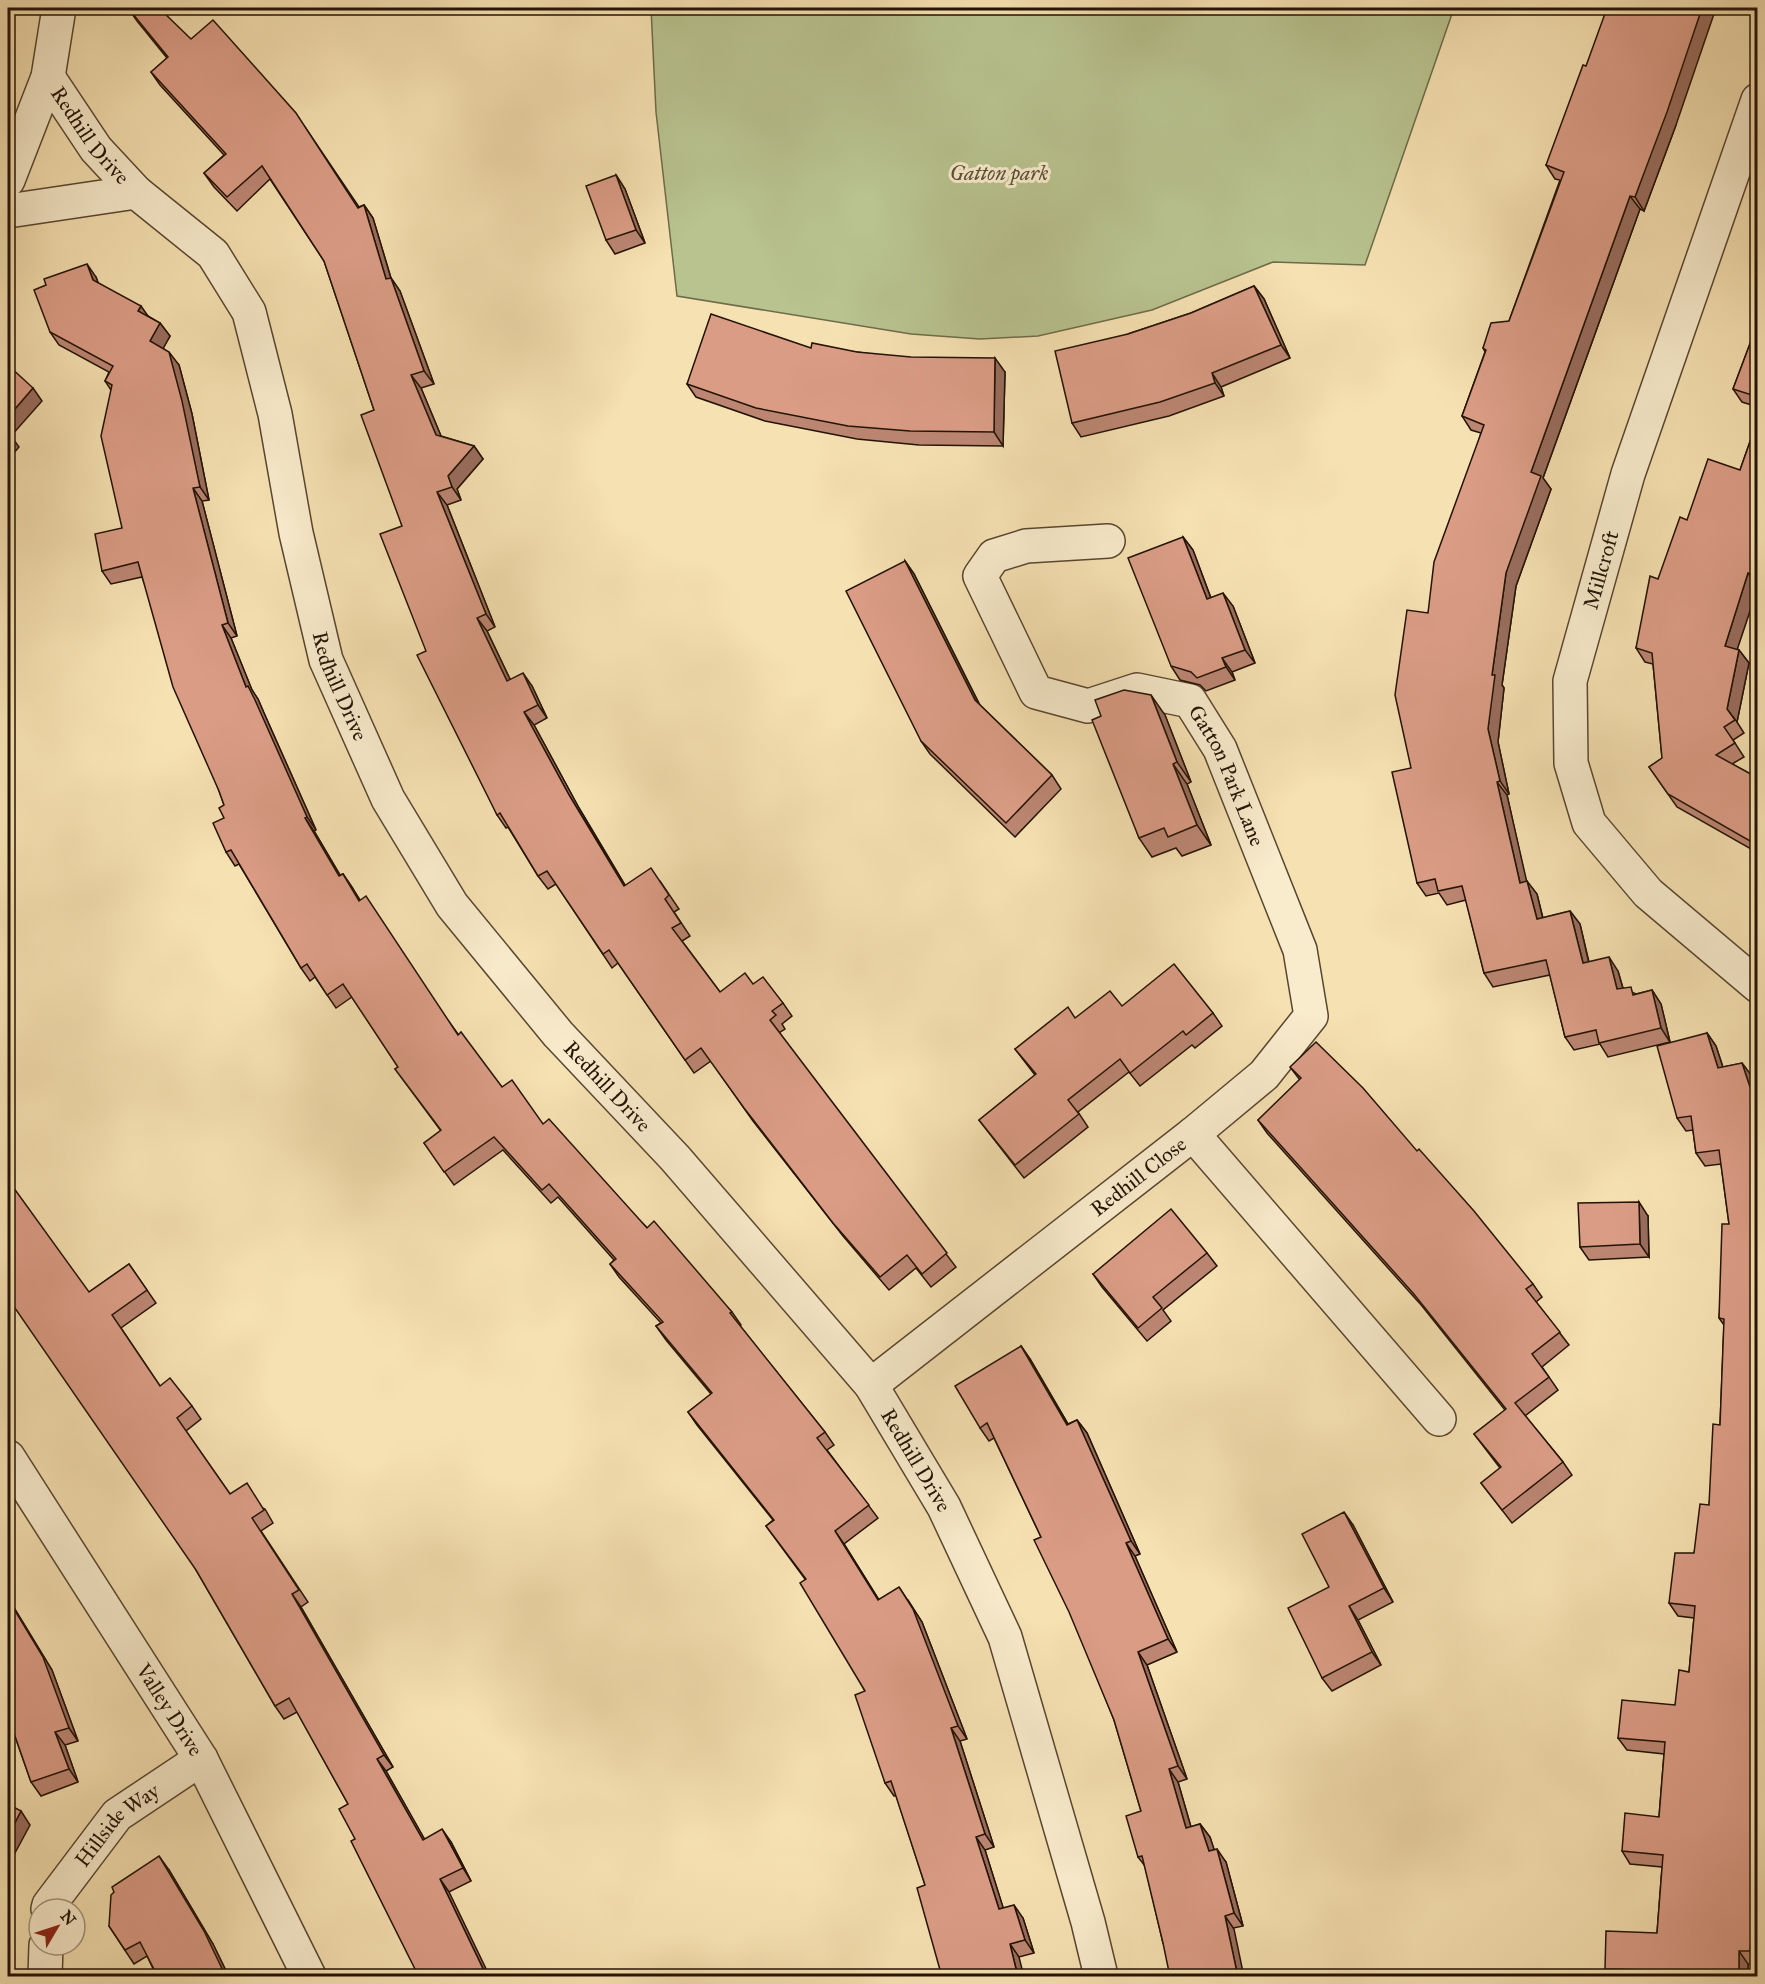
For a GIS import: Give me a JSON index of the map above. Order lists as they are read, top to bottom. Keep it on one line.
{"streets":{"street":["Redhill Drive","Millcroft","Gatton Park Lane","Redhill Close","Valley Drive","Hillside Way"]},"crossings":[["Redhill Drive","Redhill Close"],["Gatton Park Lane","Redhill Close"],["Valley Drive","Hillside Way"]],"parks":["Gatton park"],"north":"top right"}
